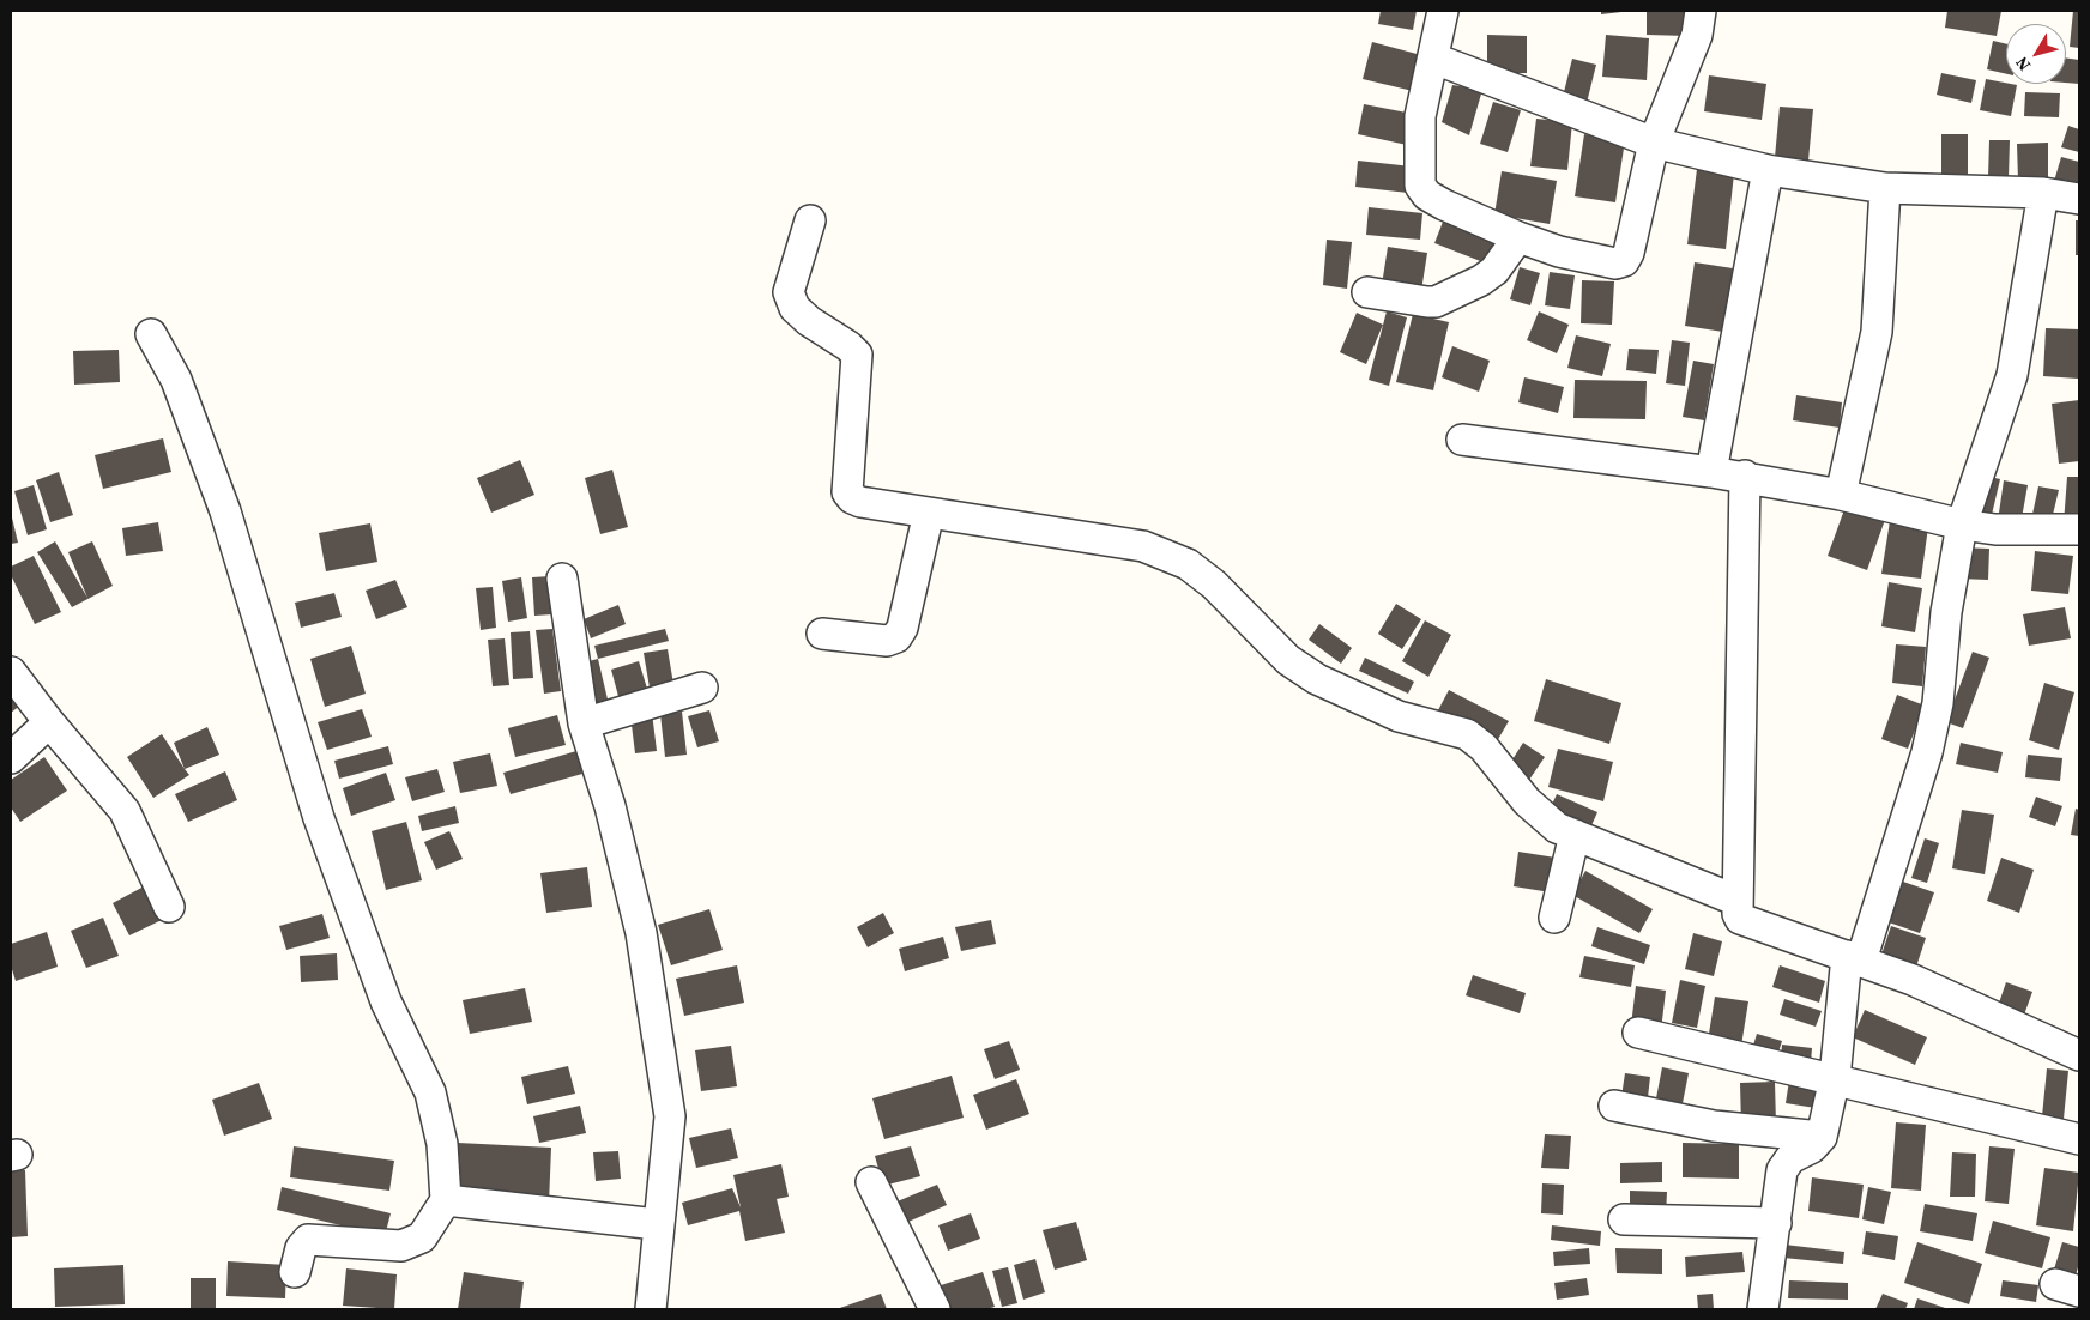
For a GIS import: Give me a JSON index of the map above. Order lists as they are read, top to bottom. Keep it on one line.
{"north":"bottom left"}
